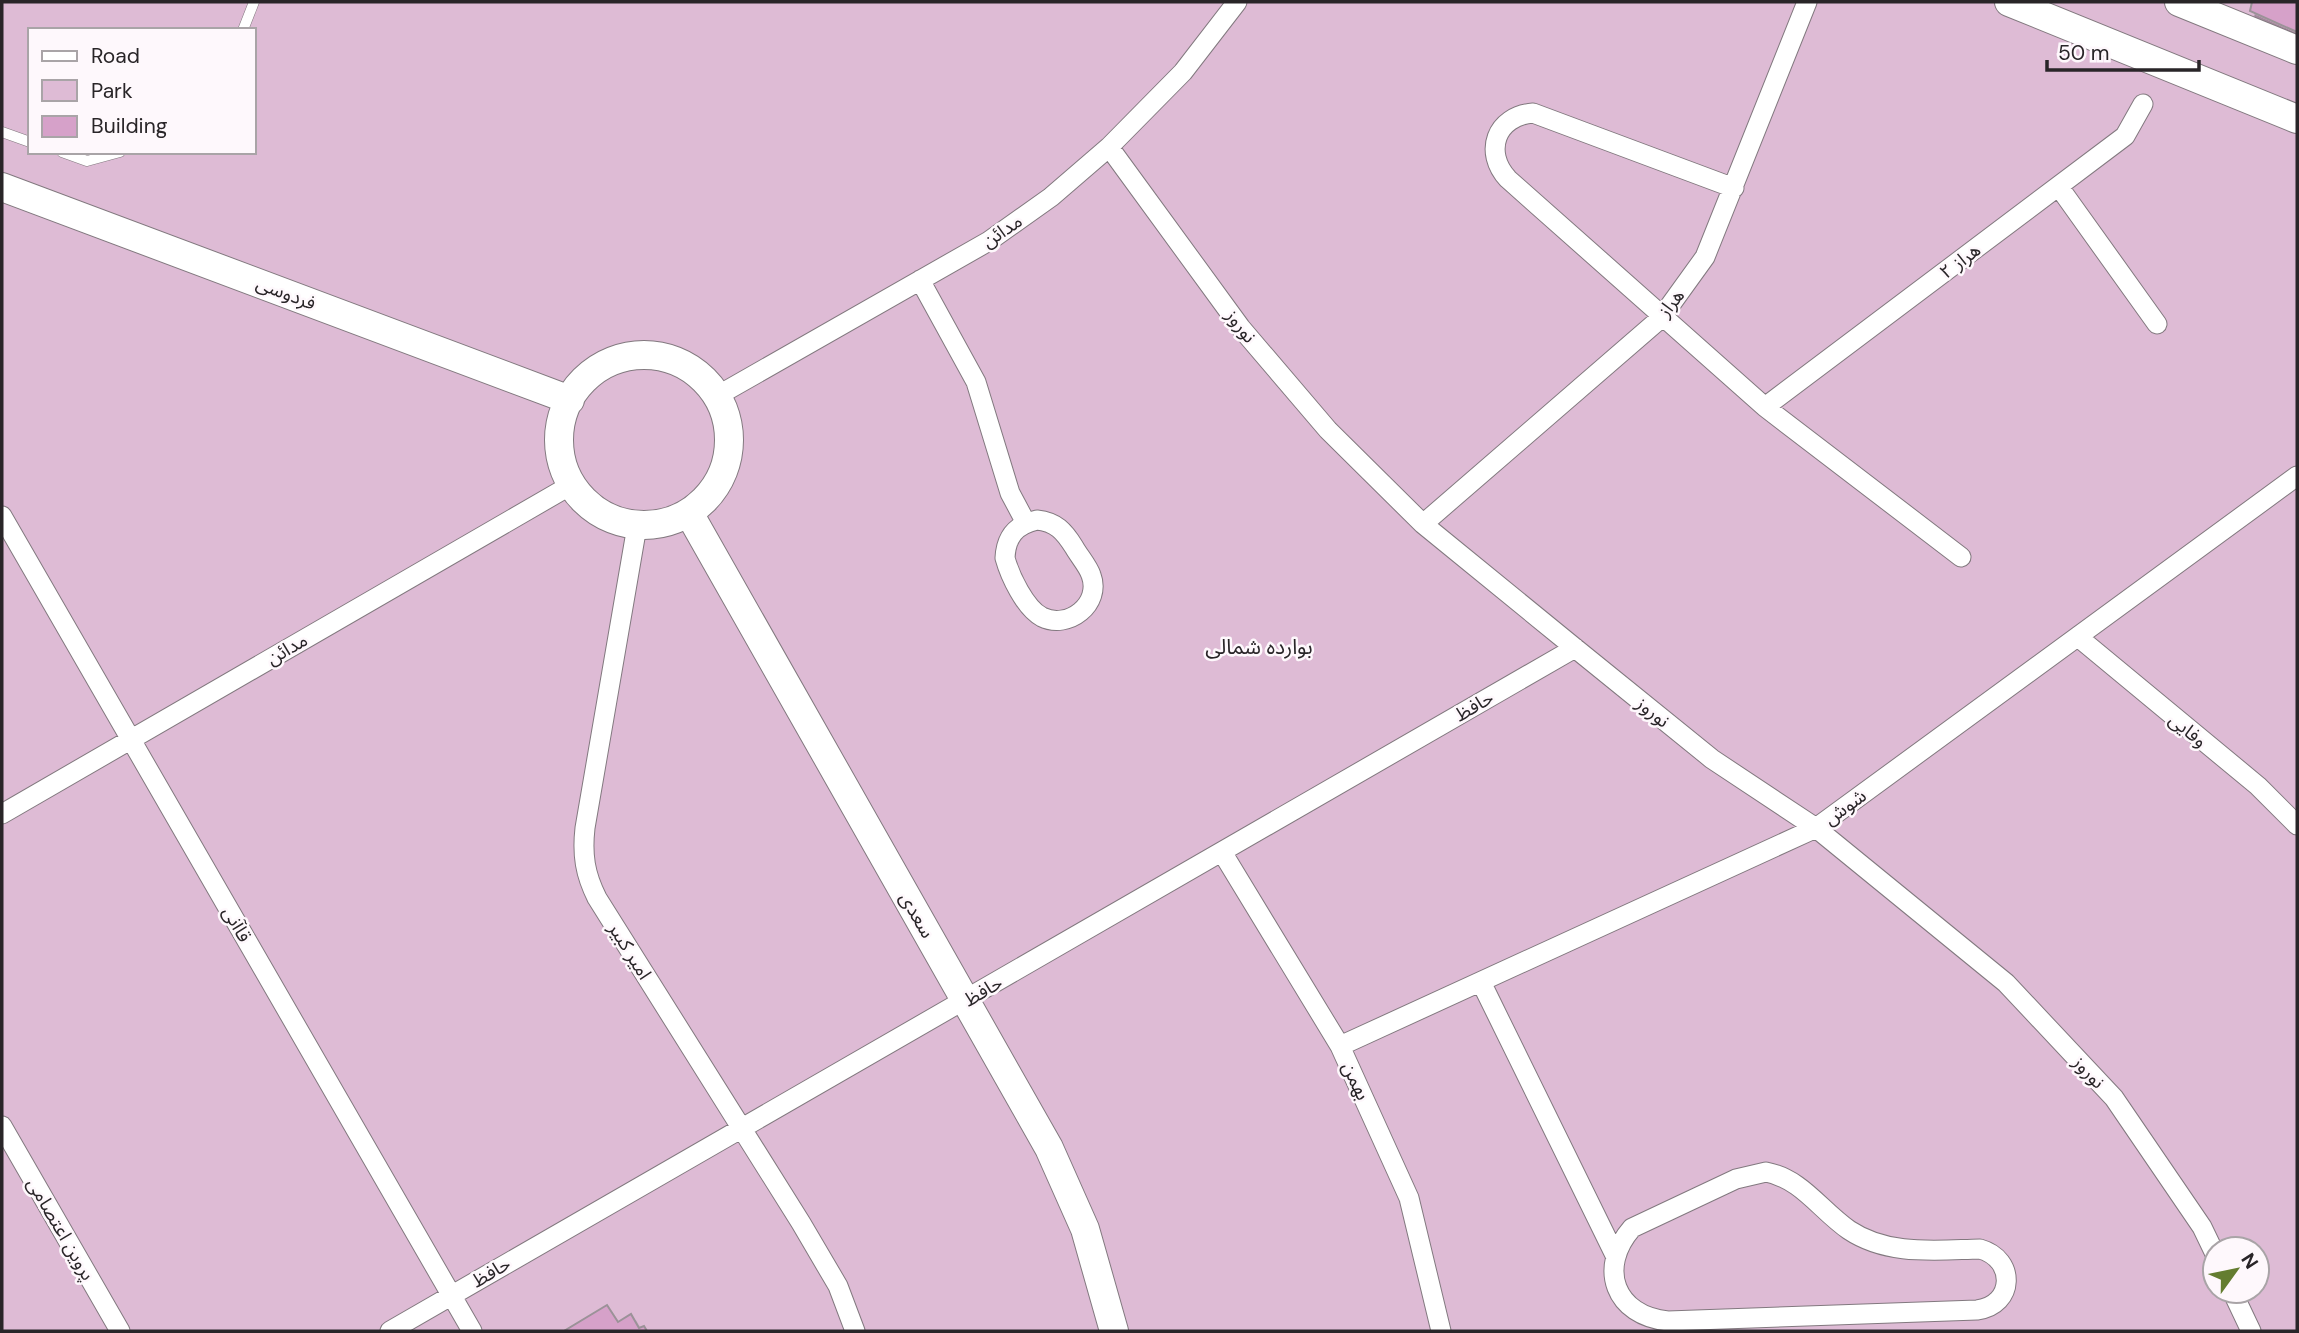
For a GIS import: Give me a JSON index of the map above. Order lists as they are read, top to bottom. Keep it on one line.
{"streets":{"street":["مدائن","هراز ۲","فردوسی","هراز","نوروز","حافظ","وفایی","شوش","سعدی","قاآنی","امیر کبیر","بهمن","پروین اعتصامی"]},"crossings":[["مدائن","فردوسی"],["مدائن","نوروز"],["مدائن","سعدی"],["مدائن","قاآنی"],["مدائن","امیر کبیر"],["فردوسی","سعدی"],["فردوسی","امیر کبیر"],["هراز","نوروز"],["نوروز","حافظ"],["نوروز","شوش"],["حافظ","سعدی"],["حافظ","قاآنی"],["حافظ","امیر کبیر"],["حافظ","بهمن"],["وفایی","شوش"],["شوش","بهمن"],["سعدی","امیر کبیر"]],"districts":["بوارده شمالی"],"legend":["Road","Park","Building"],"scale_bar":"50 m","north":"top right"}
